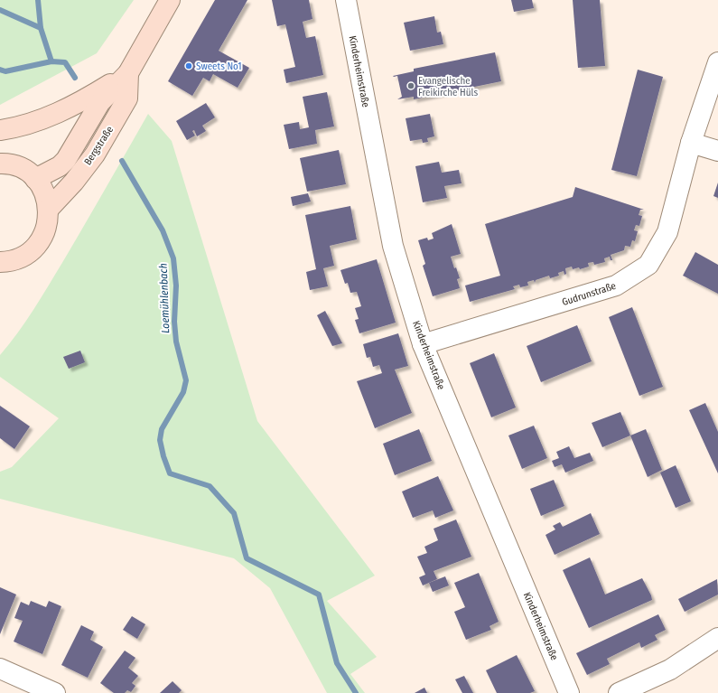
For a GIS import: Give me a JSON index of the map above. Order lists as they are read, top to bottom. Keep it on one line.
{"streets":{"main road":["Bergstraße"],"street":["Kinderheimstraße","Gudrunstraße"]},"crossings":[["Kinderheimstraße","Gudrunstraße"]],"water":["Loemühlenbach"],"places":["Sweets No1","Evangelische Freikirche Hüls"]}
